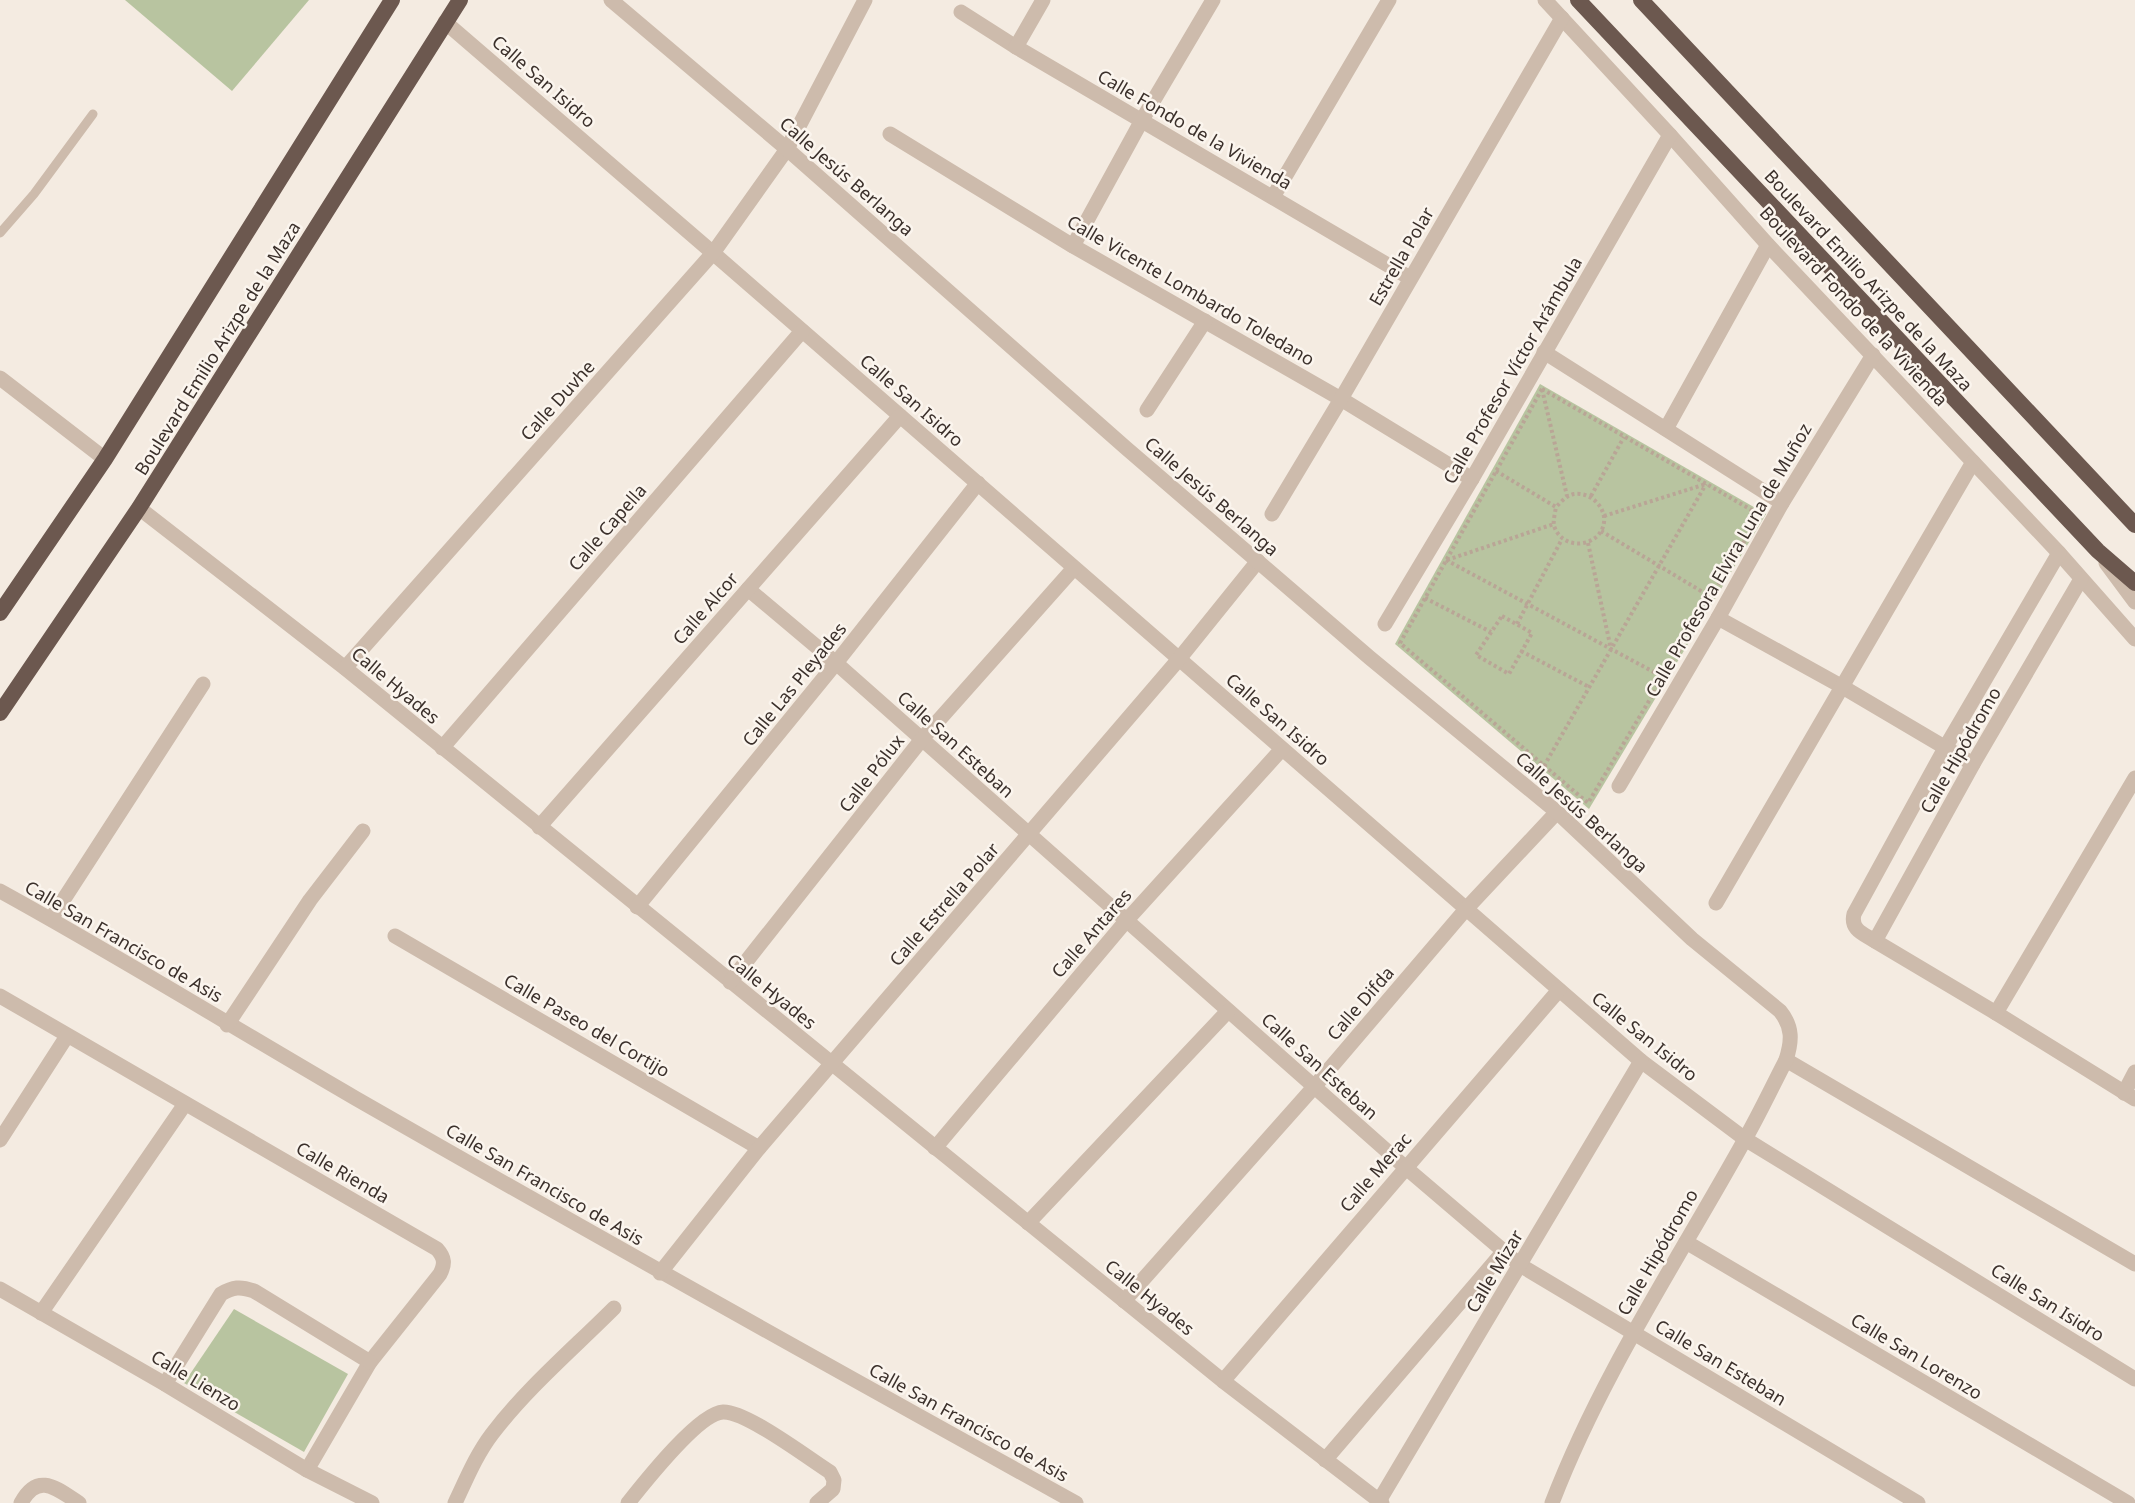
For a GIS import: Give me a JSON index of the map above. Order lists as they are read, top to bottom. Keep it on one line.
{"streets":{"highway":["Boulevard Emilio Arizpe de la Maza"],"street":["Calle San Isidro","Calle Fondo de la Vivienda","Calle Jesús Berlanga","Estrella Polar","Calle Vicente Lombardo Toledano","Boulevard Fondo de la Vivienda","Calle Profesor Víctor Arámbula","Calle Duvhe","Calle Capella","Calle Profesora Elvira Luna de Muñoz","Calle Alcor","Calle Las Pleyades","Calle Hyades","Calle San Esteban","Calle Hipódromo","Calle Pólux","Calle Estrella Polar","Calle Antares","Calle San Francisco de Asis","Calle Difda","Calle Paseo del Cortijo","Calle Rienda","Calle Merac","Calle Mizar","Calle San Lorenzo","Calle Lienzo"]},"crossings":[["Calle San Isidro","Boulevard Emilio Arizpe de la Maza"],["Calle San Isidro","Calle Duvhe"],["Calle San Isidro","Calle Capella"],["Calle San Isidro","Calle Alcor"],["Calle San Isidro","Calle Las Pleyades"],["Calle San Isidro","Calle Hipódromo"],["Calle San Isidro","Calle Pólux"],["Calle San Isidro","Calle Estrella Polar"],["Calle San Isidro","Calle Antares"],["Calle San Isidro","Calle Difda"],["Calle San Isidro","Calle Merac"],["Calle San Isidro","Calle Mizar"],["Calle Fondo de la Vivienda","Estrella Polar"],["Calle Jesús Berlanga","Calle Duvhe"],["Calle Jesús Berlanga","Calle Hipódromo"],["Calle Jesús Berlanga","Calle Estrella Polar"],["Calle Jesús Berlanga","Calle Difda"],["Estrella Polar","Calle Vicente Lombardo Toledano"],["Estrella Polar","Boulevard Fondo de la Vivienda"],["Boulevard Emilio Arizpe de la Maza","Calle Hyades"],["Calle Vicente Lombardo Toledano","Calle Profesor Víctor Arámbula"],["Boulevard Fondo de la Vivienda","Calle Profesor Víctor Arámbula"],["Boulevard Fondo de la Vivienda","Calle Profesora Elvira Luna de Muñoz"],["Boulevard Fondo de la Vivienda","Calle Hipódromo"],["Calle Duvhe","Calle Hyades"],["Calle Capella","Calle Hyades"],["Calle Alcor","Calle Hyades"],["Calle Alcor","Calle San Esteban"],["Calle Las Pleyades","Calle Hyades"],["Calle Las Pleyades","Calle San Esteban"],["Calle Hyades","Calle Pólux"],["Calle Hyades","Calle Estrella Polar"],["Calle Hyades","Calle Antares"],["Calle Hyades","Calle Difda"],["Calle Hyades","Calle Merac"],["Calle Hyades","Calle Mizar"],["Calle San Esteban","Calle Hipódromo"],["Calle San Esteban","Calle Pólux"],["Calle San Esteban","Calle Estrella Polar"],["Calle San Esteban","Calle Antares"],["Calle San Esteban","Calle Difda"],["Calle San Esteban","Calle Merac"],["Calle San Esteban","Calle Mizar"],["Calle Hipódromo","Calle San Lorenzo"],["Calle Estrella Polar","Calle San Francisco de Asis"],["Calle Estrella Polar","Calle Paseo del Cortijo"],["Calle Rienda","Calle Lienzo"]]}
